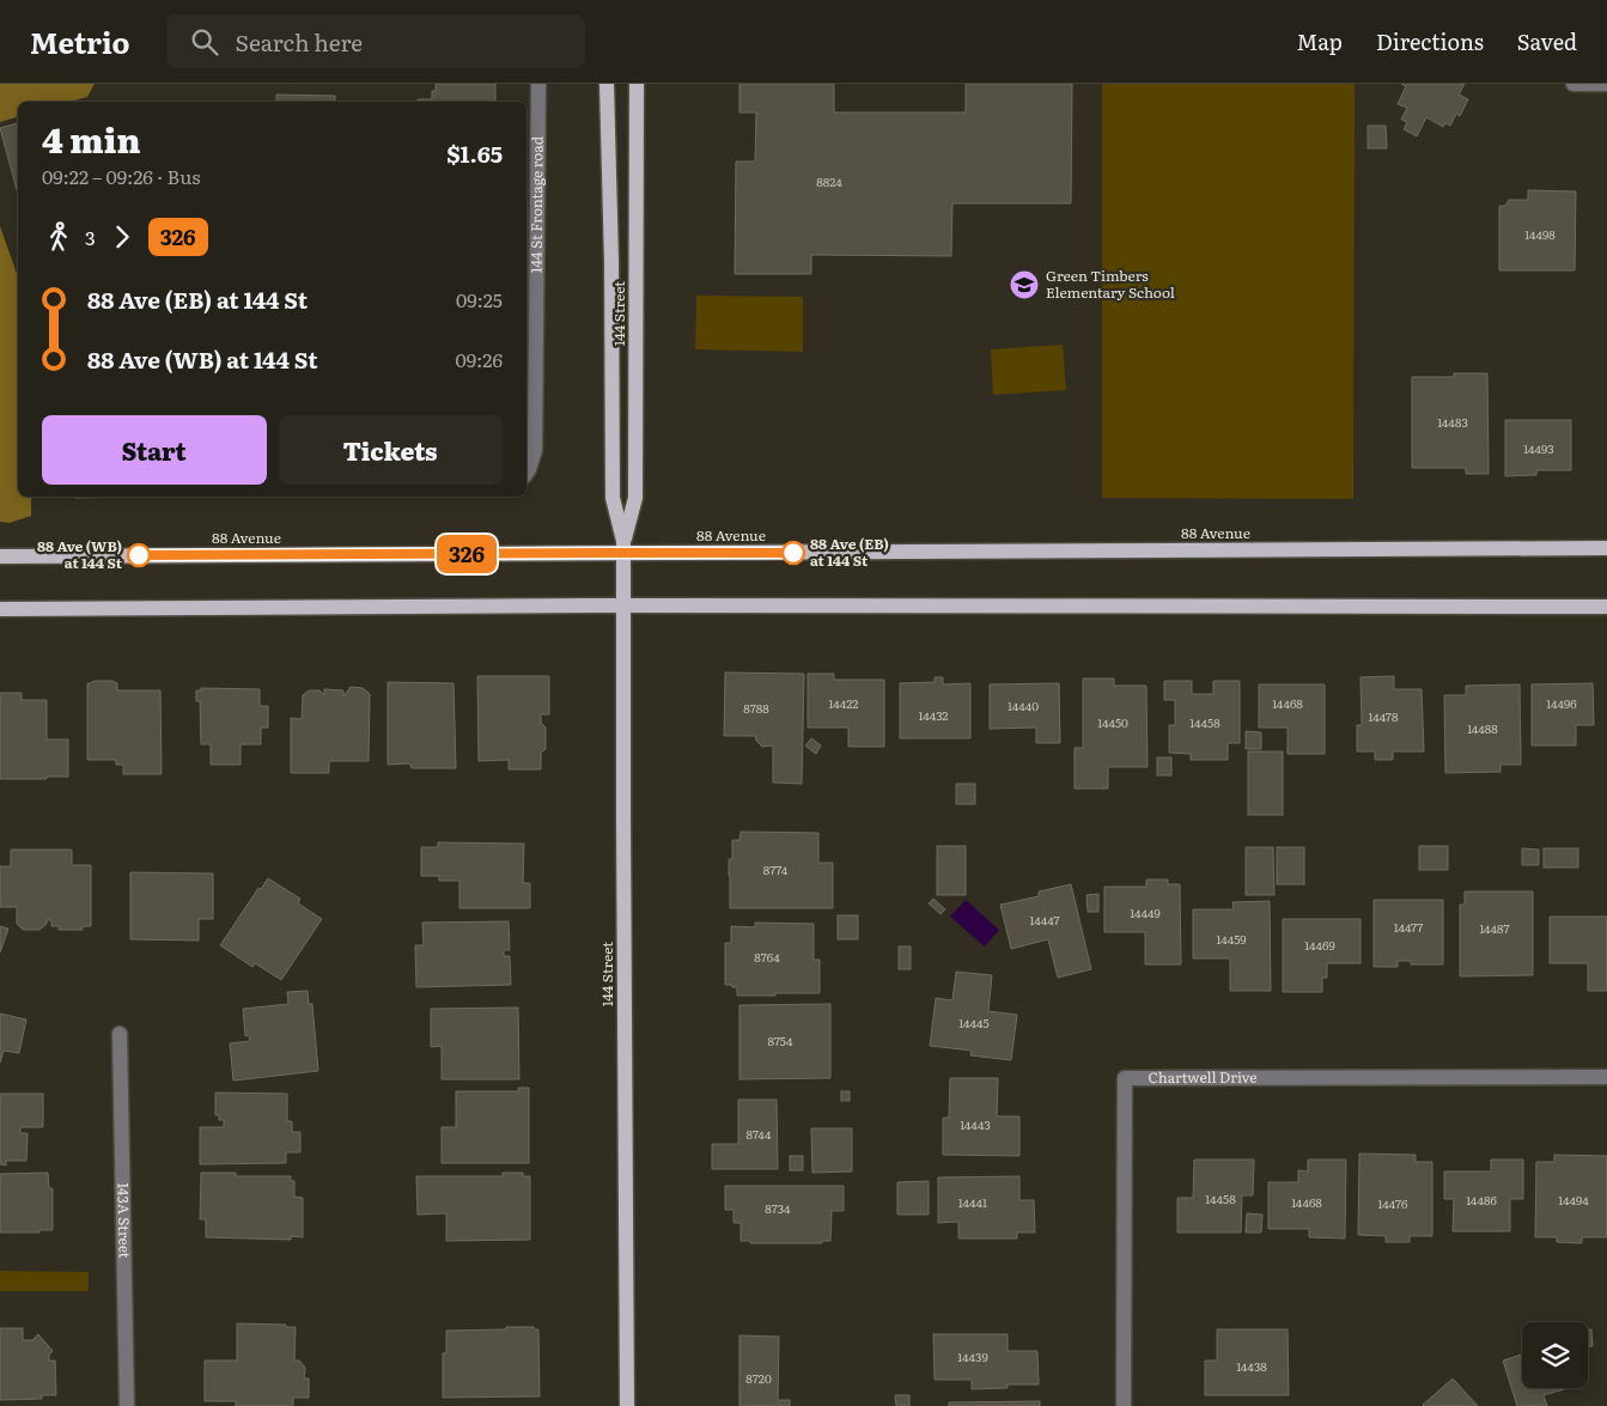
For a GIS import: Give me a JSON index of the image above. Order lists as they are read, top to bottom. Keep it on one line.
{"streets":{"main road":["144 Street","88 Avenue"],"street":["144 St Frontage road","Chartwell Drive","143A Street"]},"crossings":[["144 Street","88 Avenue"]],"places":{"school or university":["Green Timbers Elementary School"],"other":["88 Ave (EB) at 144 St","88 Ave (WB) at 144 St"]},"lines":["bus line 326"],"house_numbers":["8824","14498","14483","14493","14422","14468","14496","14440","8788","14432","14478","14450","14458","14488","8774","14449","14447","14477","14487","14459","14469","8764","14445","8754","14443","8744","14458","14486","14494","14441","14468","14476","8734","14439","14438","8720"],"page":{"header":"Metrio","search":"Search here","nav":["Map","Directions","Saved"],"on_map":"326","heading":["4 min","09:22 – 09:26 · Bus","$1.65"],"legs":["3","326"],"list":[{"name":"88 Ave (EB) at 144 St","value":"09:25"},{"name":"88 Ave (WB) at 144 St","value":"09:26"}],"buttons":["Start","Tickets"]}}
